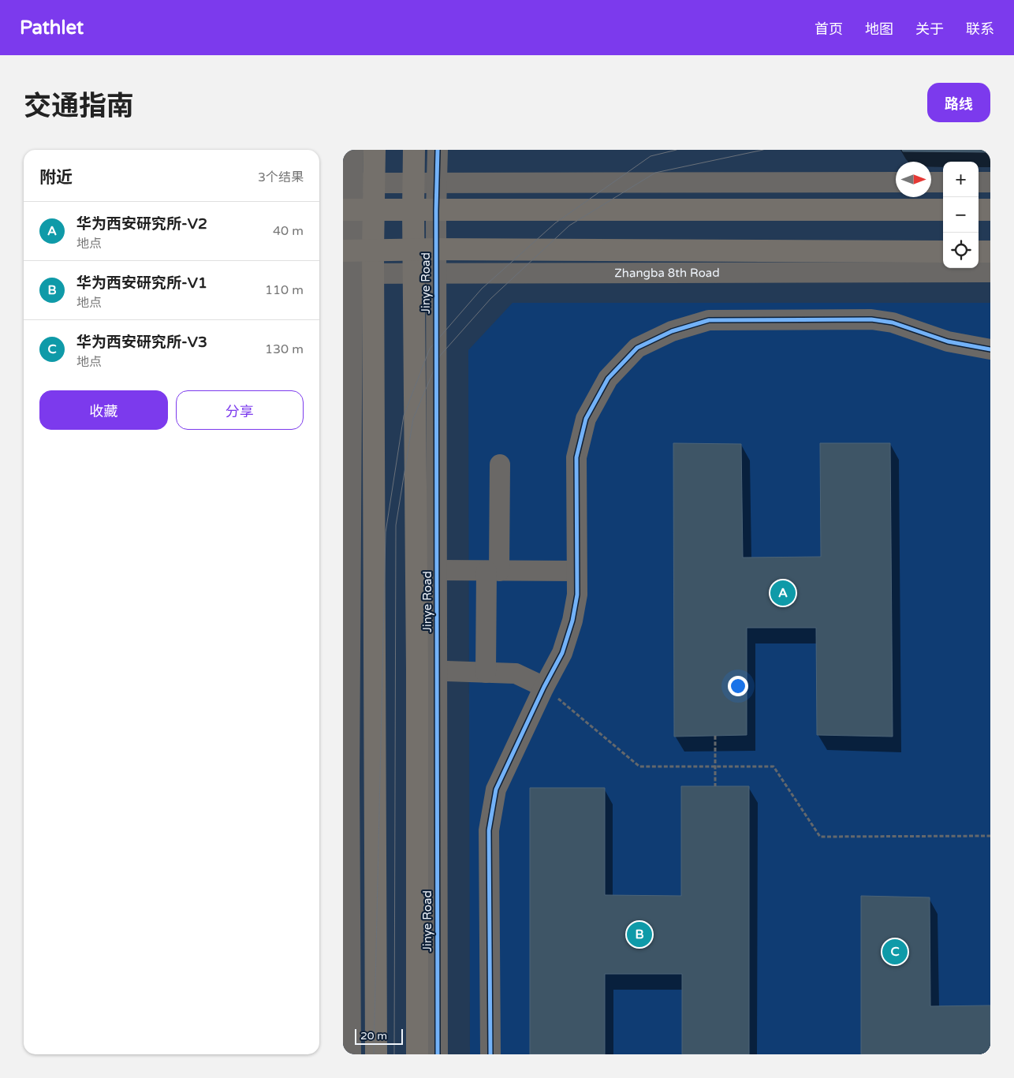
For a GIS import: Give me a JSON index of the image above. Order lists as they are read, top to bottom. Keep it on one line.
{"streets":{"main road":["Zhangba 8th Road","Jinye Road"]},"crossings":[["Zhangba 8th Road","Jinye Road"]],"scale_bar":"20 m","north":"right","page":{"header":"Pathlet","nav":["首页","地图","关于","联系"],"title":"交通指南","buttons":["路线",["收藏","分享"]],"heading":["附近","3个结果"],"map_buttons":["+","−"],"list":[{"mark":"A","name":"华为西安研究所-V2","note":"地点","value":"40 m"},{"mark":"B","name":"华为西安研究所-V1","note":"地点","value":"110 m"},{"mark":"C","name":"华为西安研究所-V3","note":"地点","value":"130 m"}],"pins":["A","B","C"],"scale":"20 m"}}
